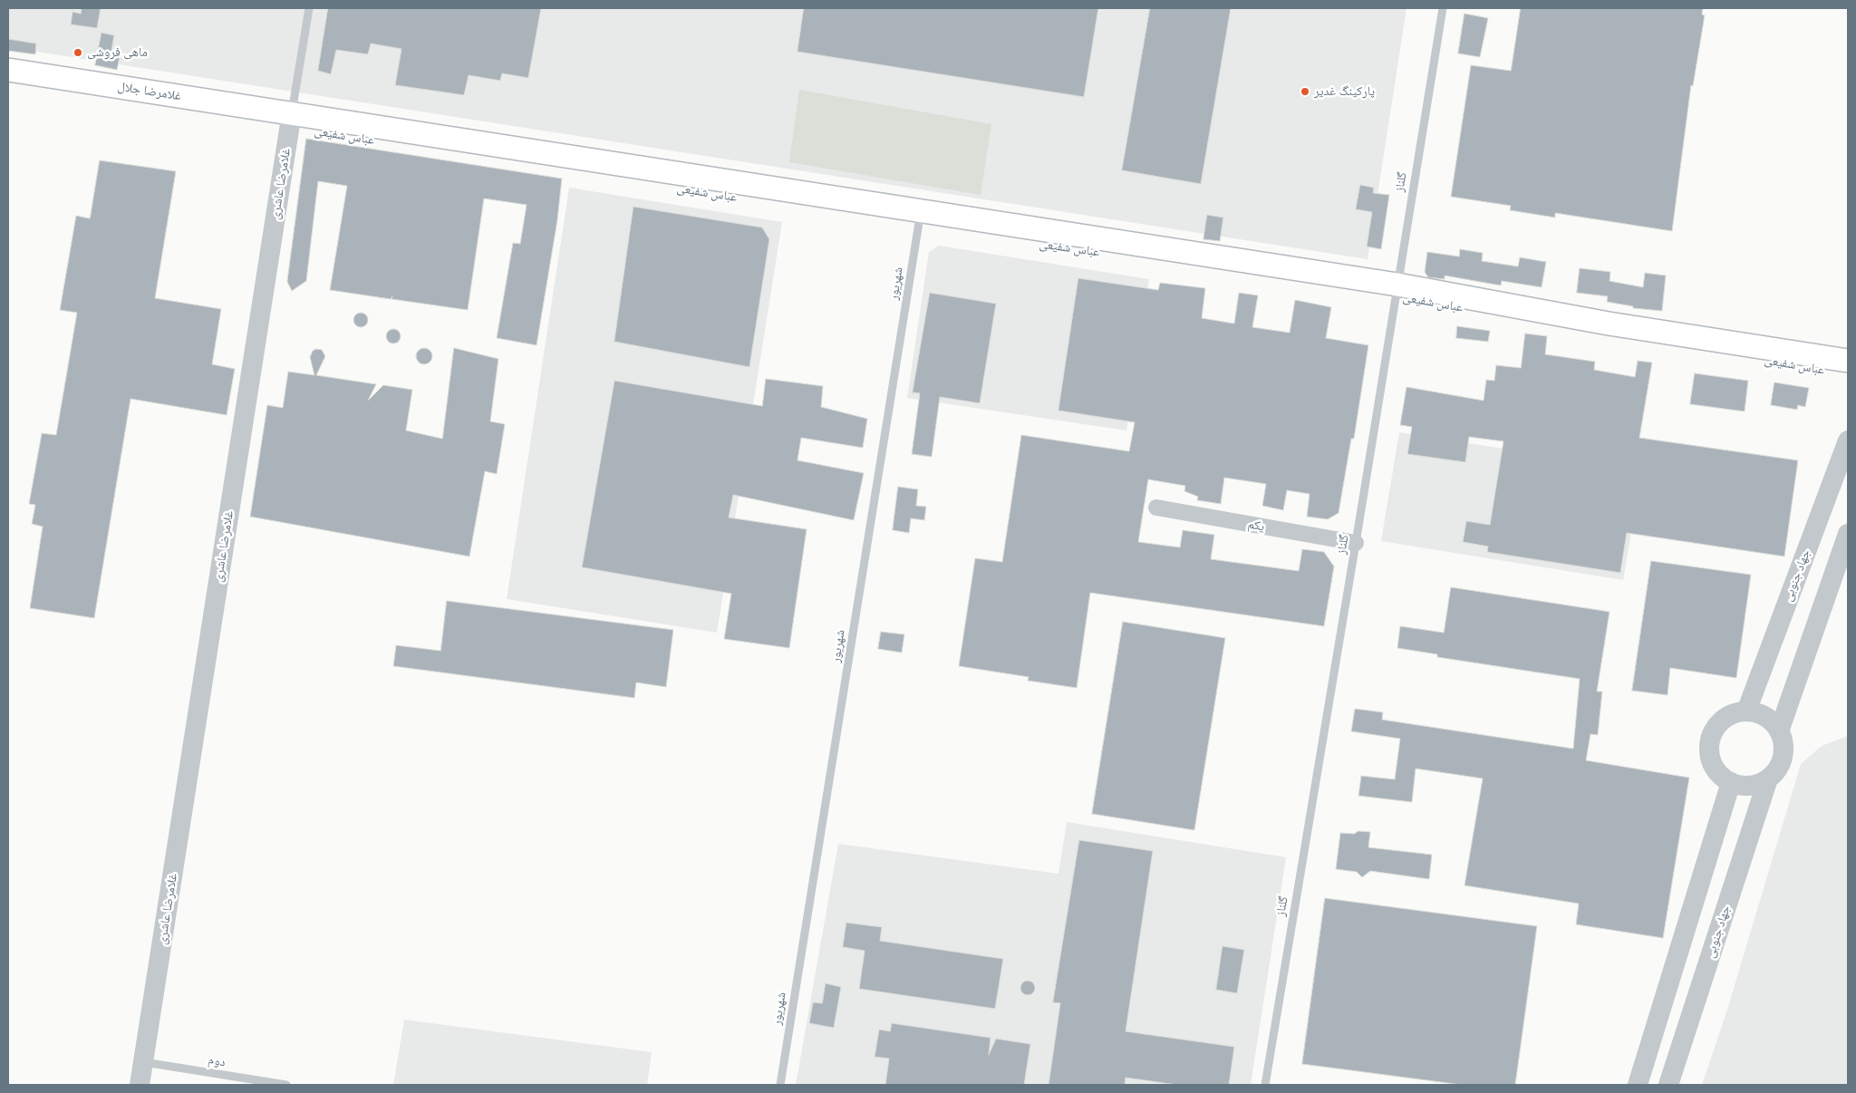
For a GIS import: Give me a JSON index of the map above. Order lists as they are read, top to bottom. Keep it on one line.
{"streets":{"main road":["غلامرضا جلال","عباس شفیعی"],"street":["غلامرضا عاشری","یکم","جهاد جنوبی"],"lane":["گلناز","شهریور","دوم"]},"crossings":[["غلامرضا جلال","عباس شفیعی"],["غلامرضا جلال","غلامرضا عاشری"],["عباس شفیعی","گلناز"],["عباس شفیعی","غلامرضا عاشری"],["عباس شفیعی","شهریور"],["گلناز","یکم"],["غلامرضا عاشری","دوم"]],"places":["ماهی فروشی","پارکینگ غدیر"]}
